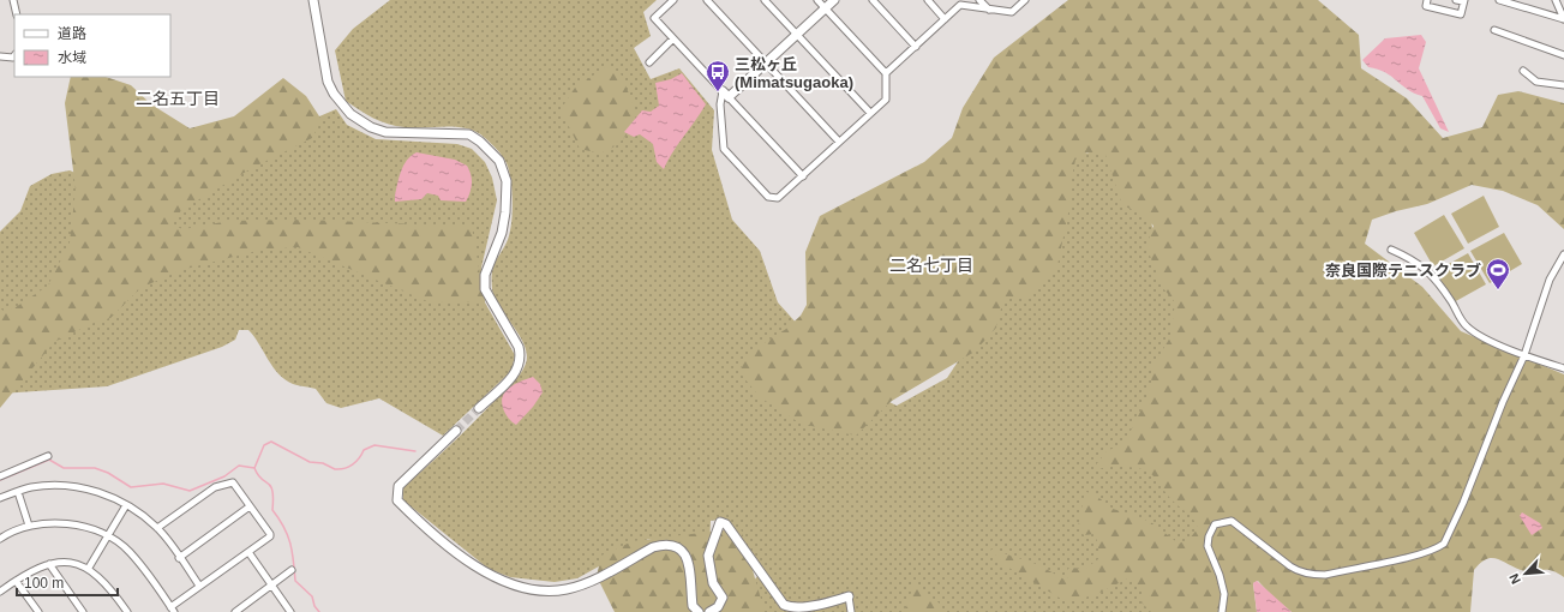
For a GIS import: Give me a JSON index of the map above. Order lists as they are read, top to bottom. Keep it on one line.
{"districts":["二名五丁目","二名七丁目"],"places":{"bus stop":["三松ヶ丘 (Mimatsugaoka)"],"sports":["奈良国際テニスクラブ"]},"legend":["道路","水域"],"scale_bar":"100 m","north":"bottom left"}
